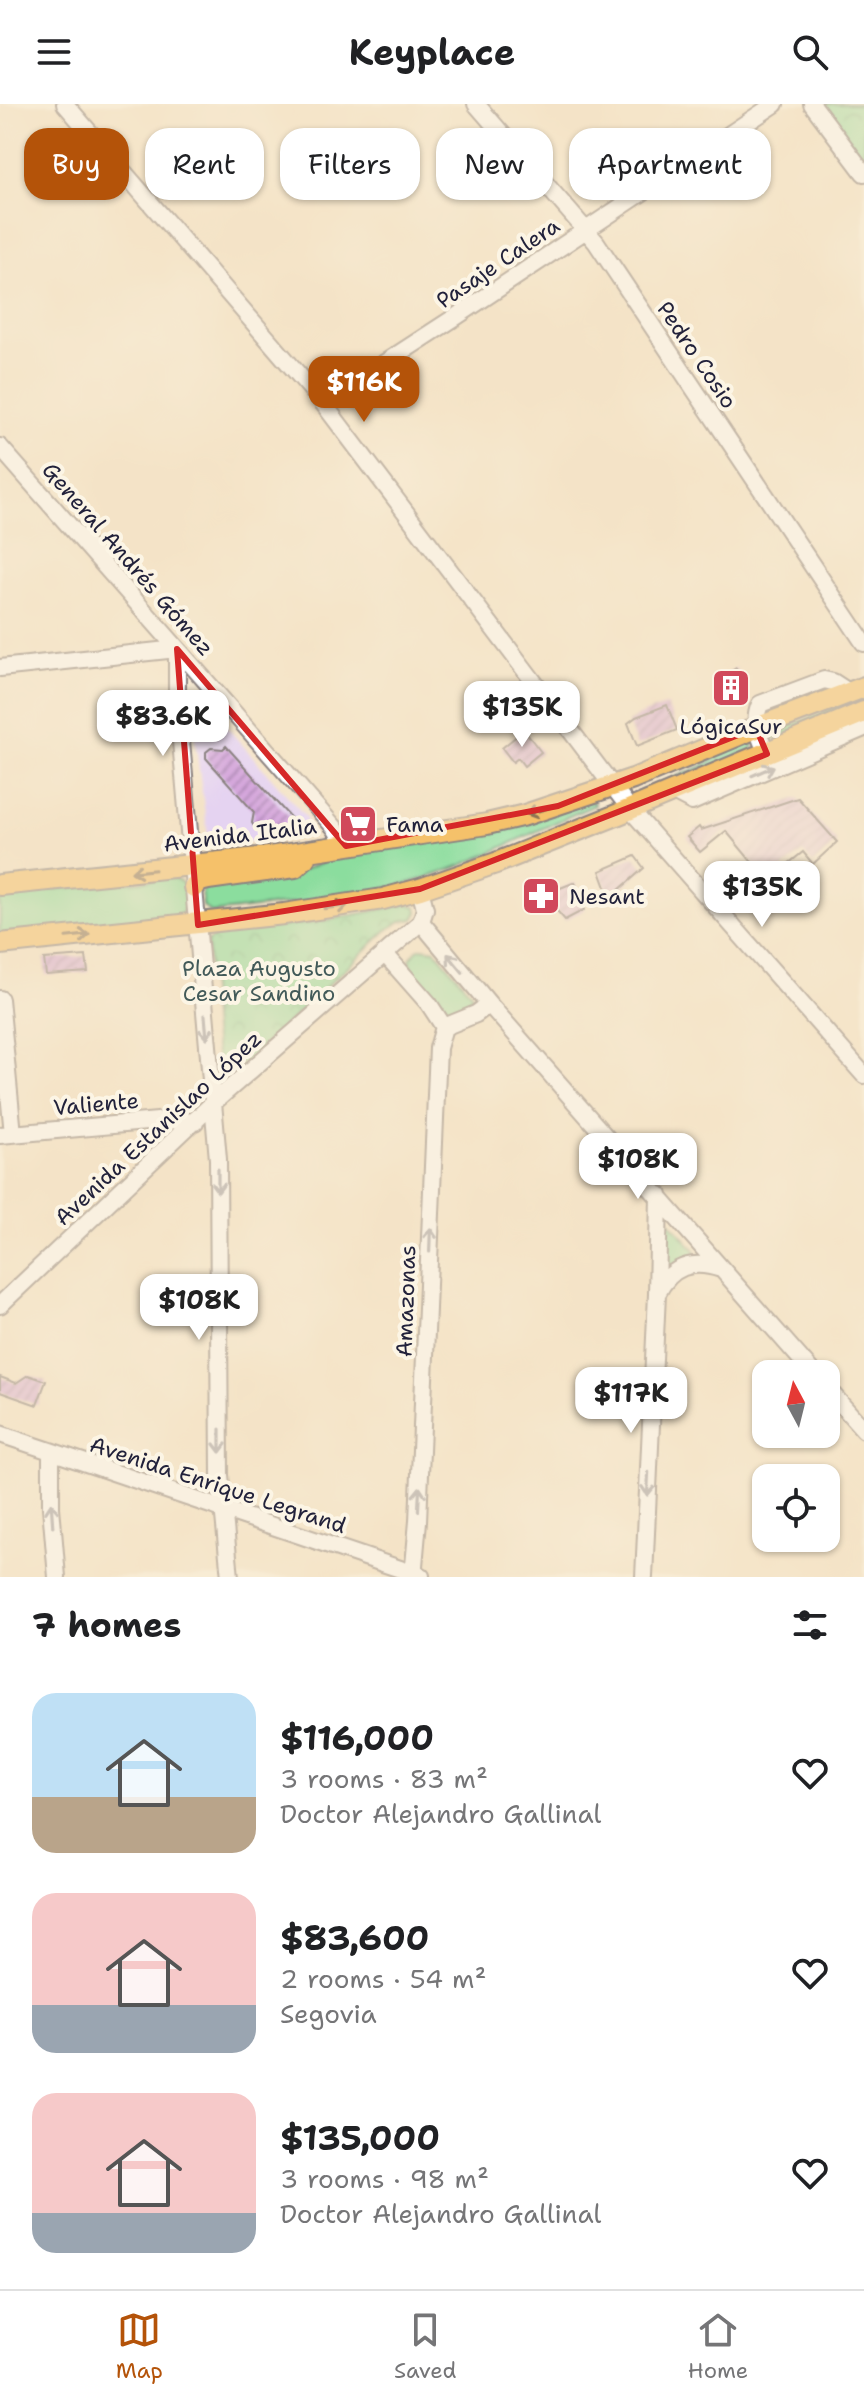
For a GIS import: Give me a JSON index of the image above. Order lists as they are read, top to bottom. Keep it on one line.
{"streets":{"main road":["Avenida Italia"],"street":["Pasaje Calera","Pedro Cosio","General Andrés Gómez","Valiente","Avenida Estanislao López","Amazonas","Avenida Enrique Legrand"]},"crossings":[["Pasaje Calera","Pedro Cosio"],["General Andrés Gómez","Avenida Italia"],["Valiente","Avenida Estanislao López"],["Amazonas","Avenida Enrique Legrand"]],"one_way":["Amazonas"],"parks":["Plaza Augusto Cesar Sandino"],"places":{"building":["LógicaSur"],"supermarket":["Fama"],"pharmacy":["Nesant"]},"north":"top","page":{"header":"Keyplace","chip":["Buy","Rent","Filters","New","Apartment"],"price":["$116K","$135K","$83.6K","$135K","$108K","$108K","$117K"],"heading":"7 homes","list":[{"name":"$116,000","note":"3 rooms · 83 m² · Doctor Alejandro Gallinal"},{"name":"$83,600","note":"2 rooms · 54 m² · Segovia"},{"name":"$135,000","note":"3 rooms · 98 m² · Doctor Alejandro Gallinal"}],"tabs":["Map","Saved","Home"]}}
